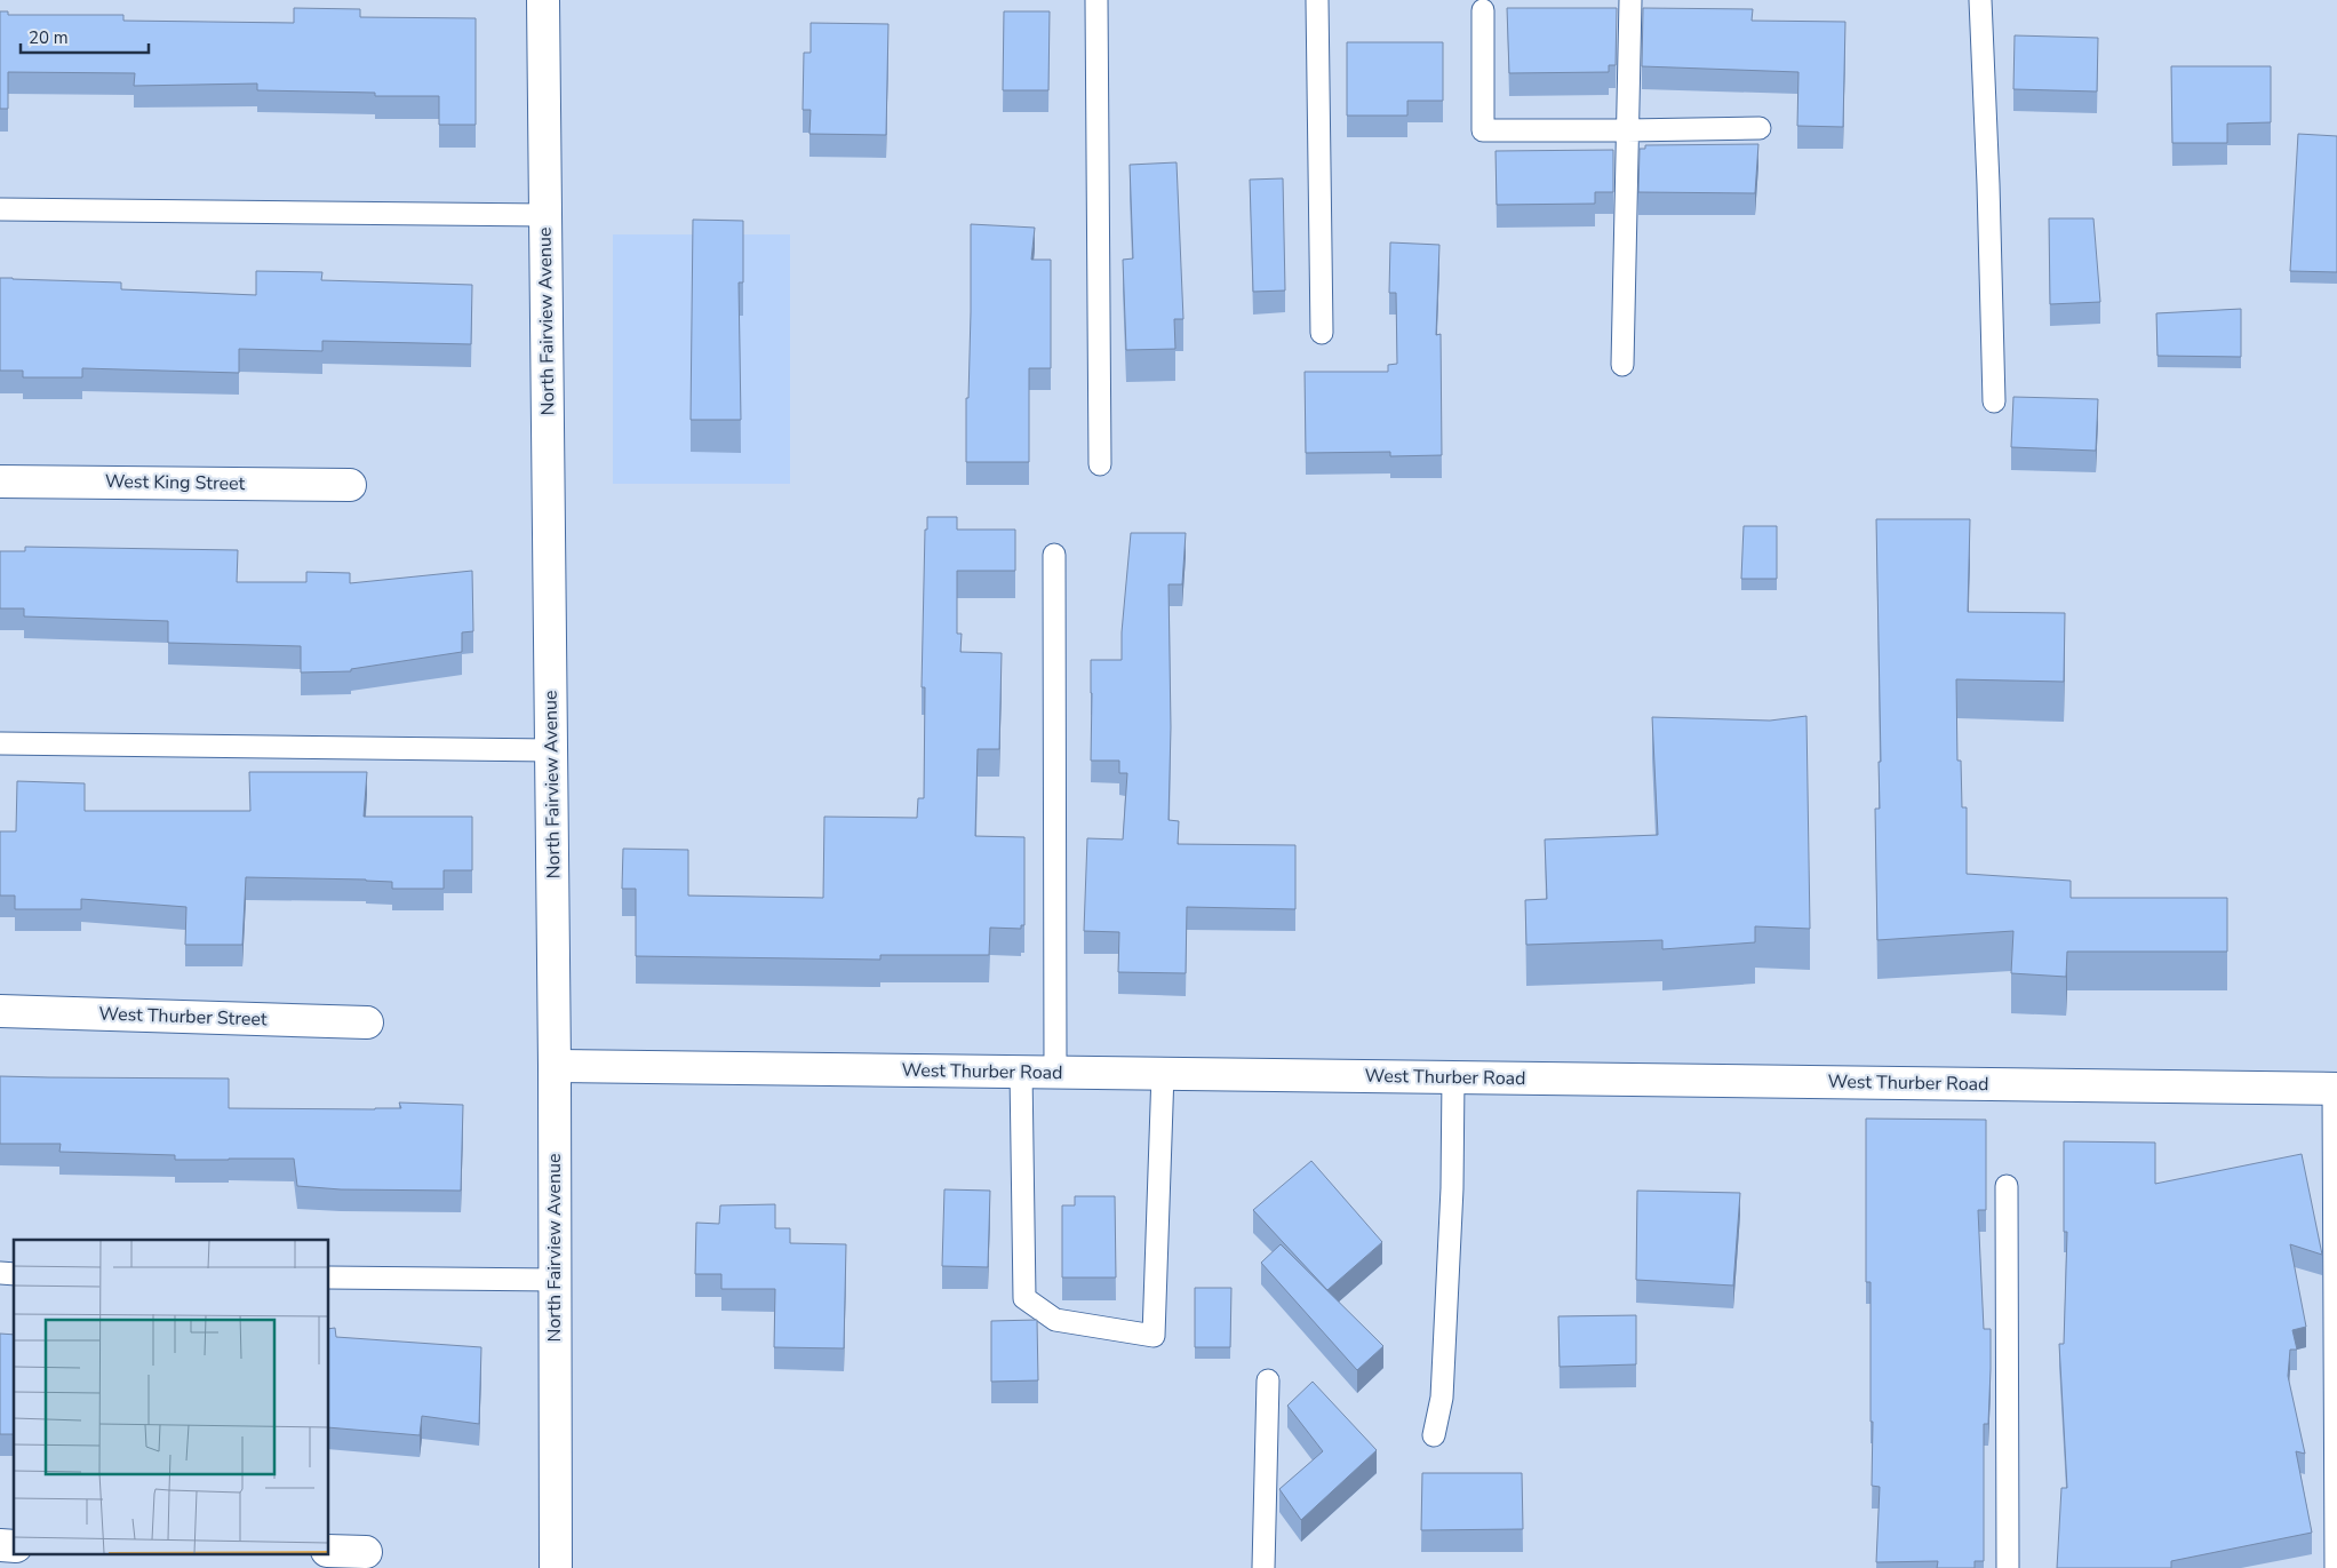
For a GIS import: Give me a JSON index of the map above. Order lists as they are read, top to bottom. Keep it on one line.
{"streets":{"street":["North Fairview Avenue","West King Street","West Thurber Street","West Thurber Road"]},"crossings":[["North Fairview Avenue","West Thurber Road"]],"scale_bar":"20 m"}
